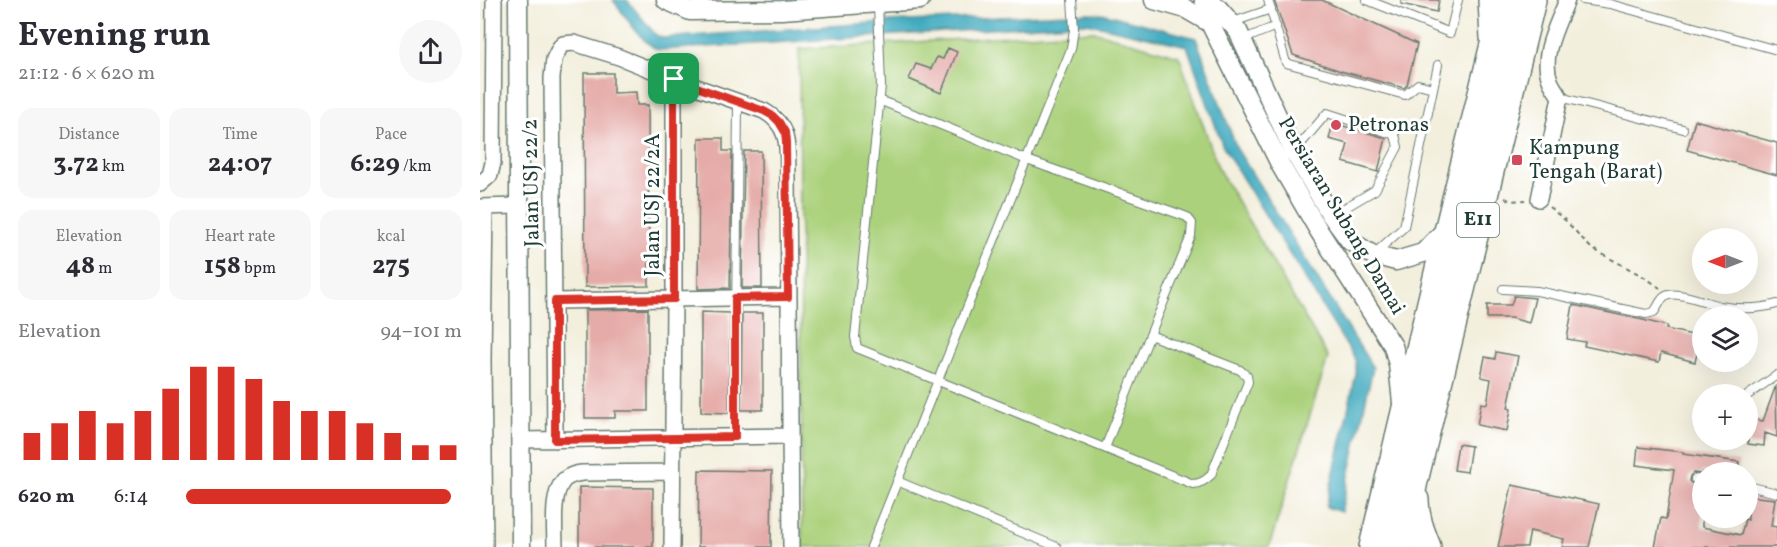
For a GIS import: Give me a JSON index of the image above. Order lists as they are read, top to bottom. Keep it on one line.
{"streets":{"highway":["E11"],"street":["Jalan USJ 22/2","Jalan USJ 22/2A","Persiaran Subang Damai"]},"crossings":[["Jalan USJ 22/2","Jalan USJ 22/2A"],["Persiaran Subang Damai","E11"]],"places":{"other":["Petronas"],"transit":["Kampung Tengah (Barat)"]},"north":"left","page":{"heading":["Evening run","21:12 · 6 × 620 m"],"stats":[["Distance","3.72 km"],["Time","24:07"],["Pace","6:29 /km"],["Elevation","48 m"],["Heart rate","158 bpm"],["kcal","275"]],"map_buttons":["+","−"],"chart":["Elevation","94–101 m"],"list":[{"name":"620 m","note":"6:14"}]}}
